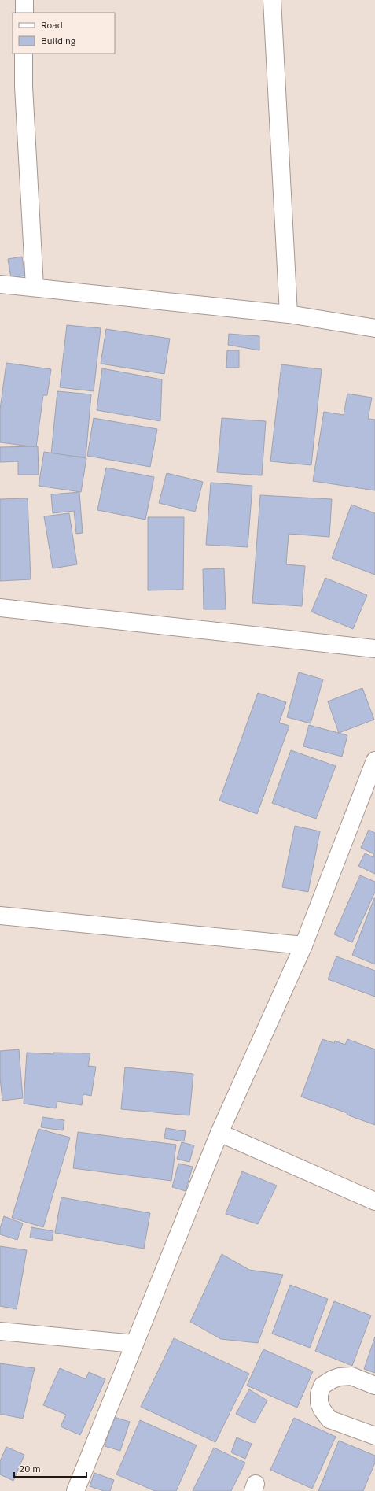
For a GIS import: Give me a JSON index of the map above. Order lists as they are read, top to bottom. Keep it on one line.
{"legend":["Road","Building"],"scale_bar":"20 m"}
